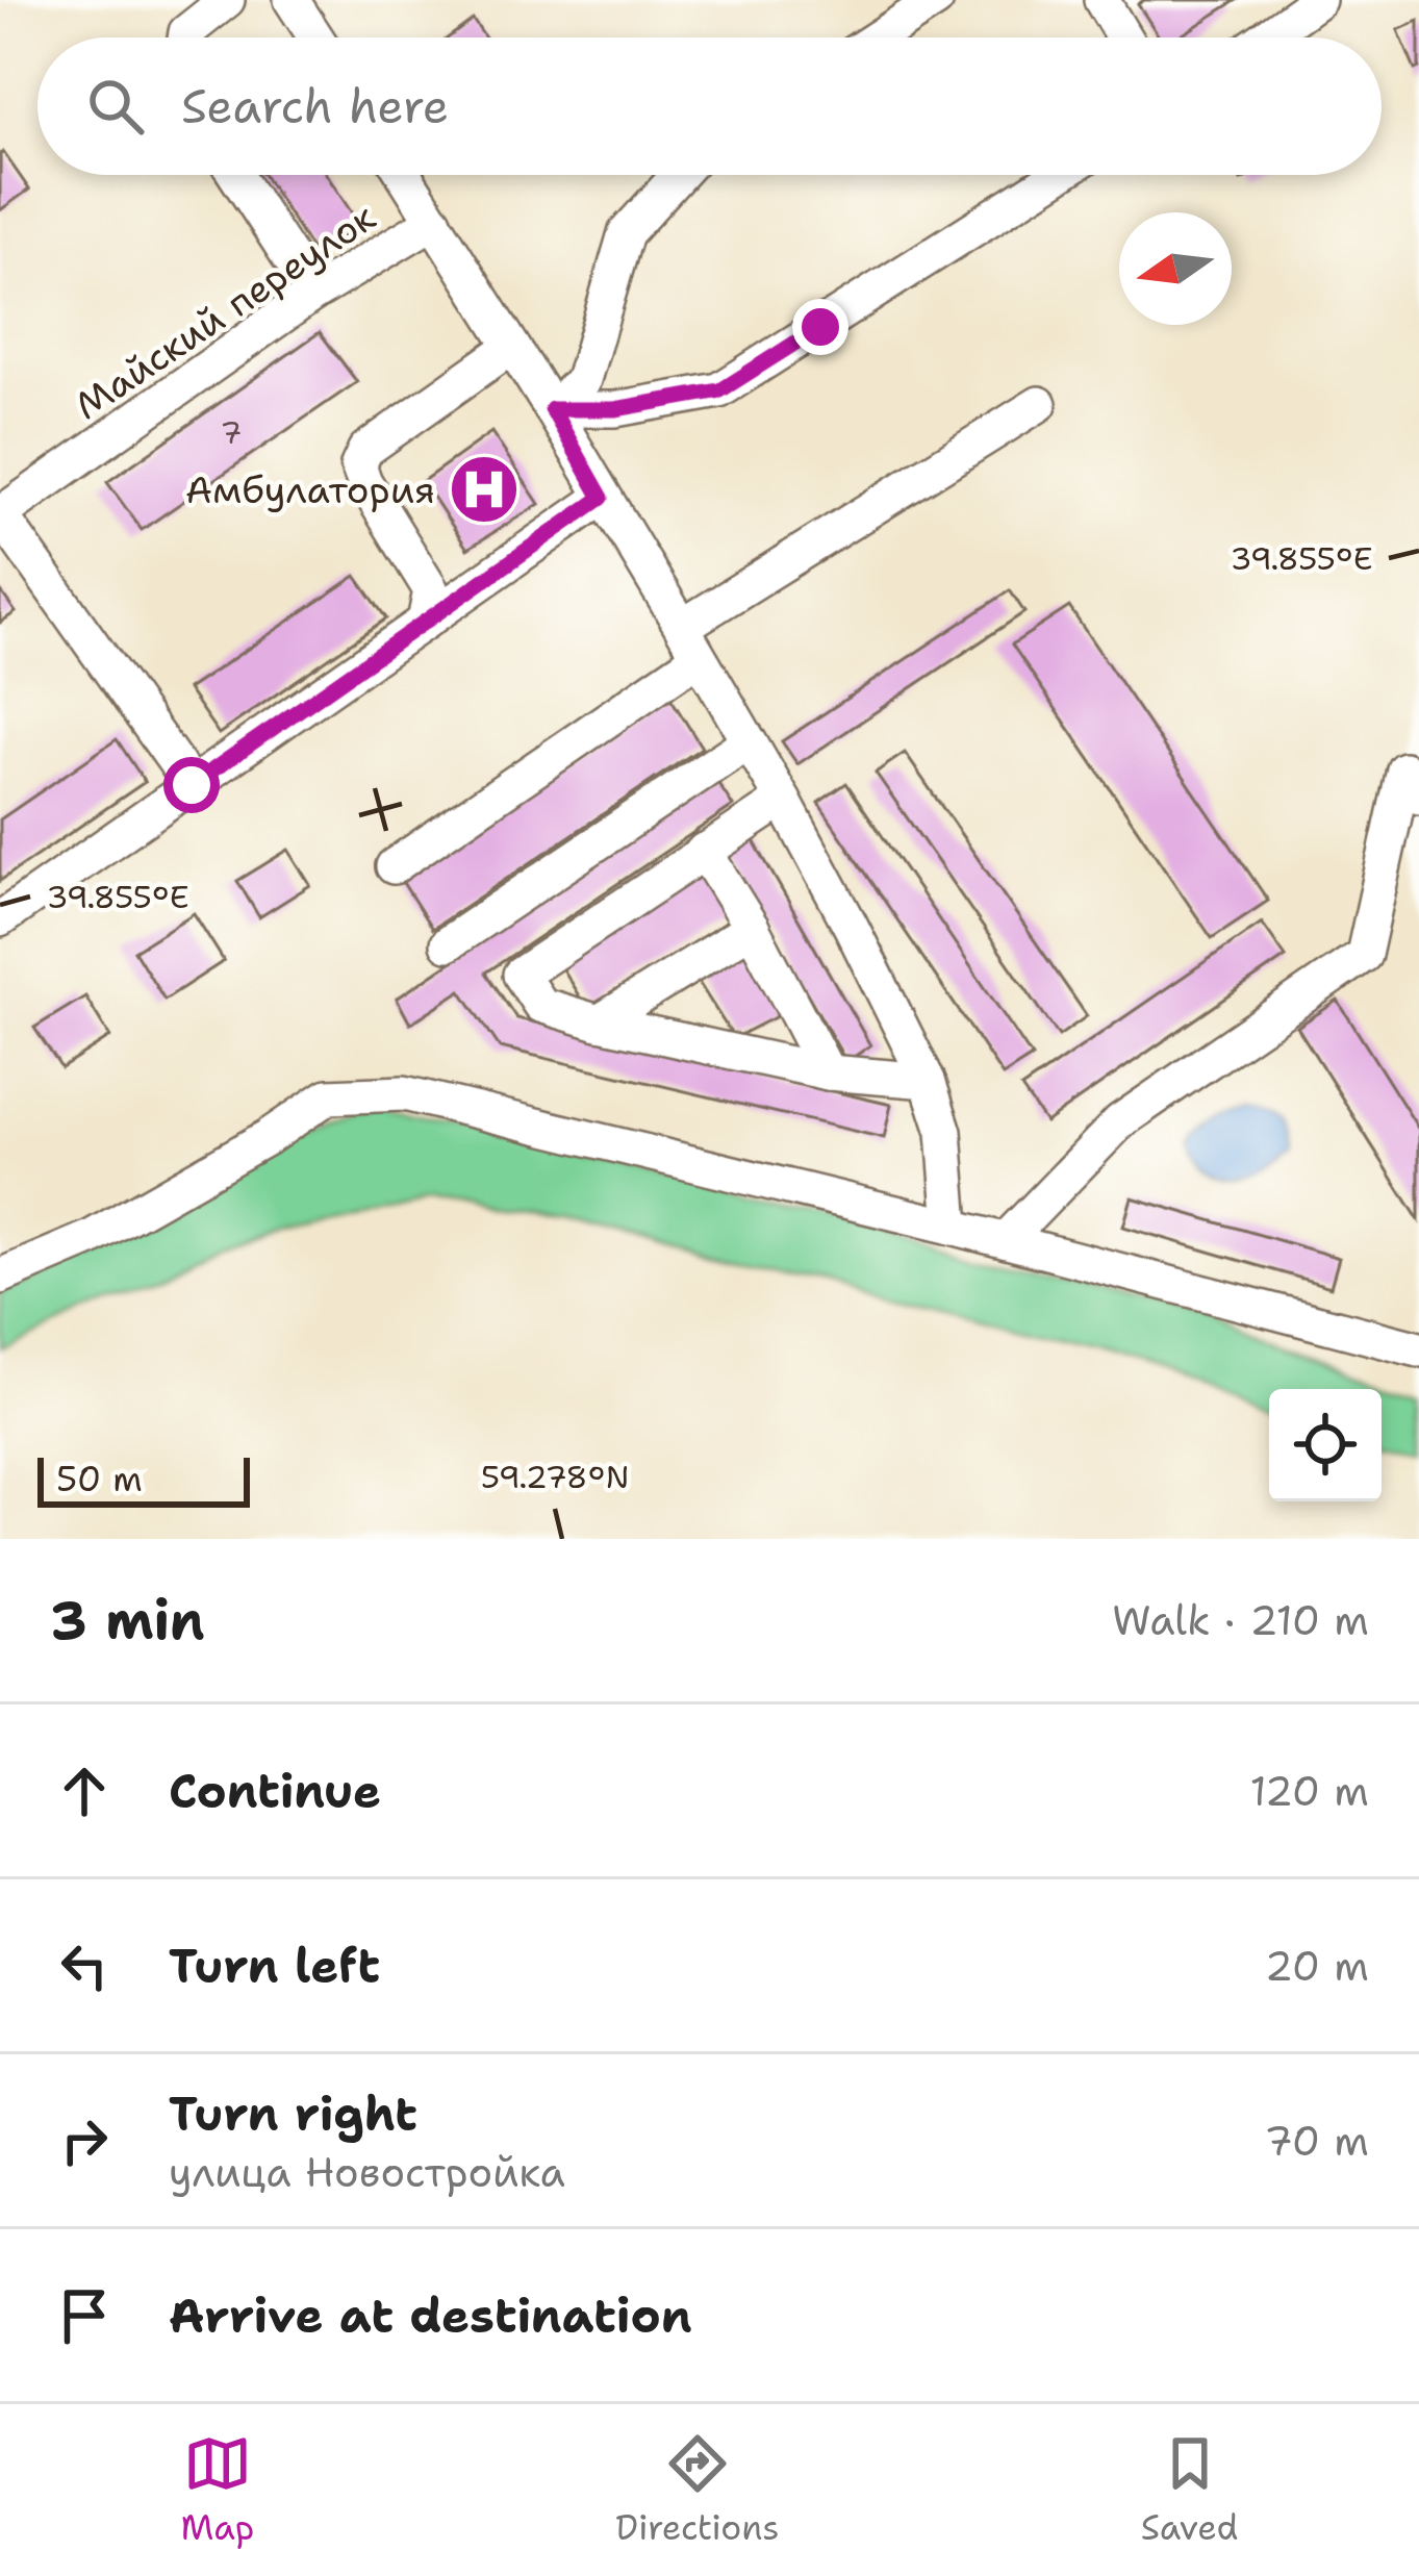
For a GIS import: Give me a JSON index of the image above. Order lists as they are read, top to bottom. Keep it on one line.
{"streets":{"street":["Майский переулок"]},"places":{"hospital":["Амбулатория"]},"house_numbers":["7"],"scale_bar":"50 m","north":"left","page":{"search":"Search here","scale":"50 m","heading":["3 min","Walk · 210 m"],"list":[["Continue","120 m"],["Turn left","20 m"],["Turn right","улица Новостройка","70 m"],"Arrive at destination"],"nav":["Map","Directions","Saved"]},"coordinates":["39.855°E","59.278°N"]}
